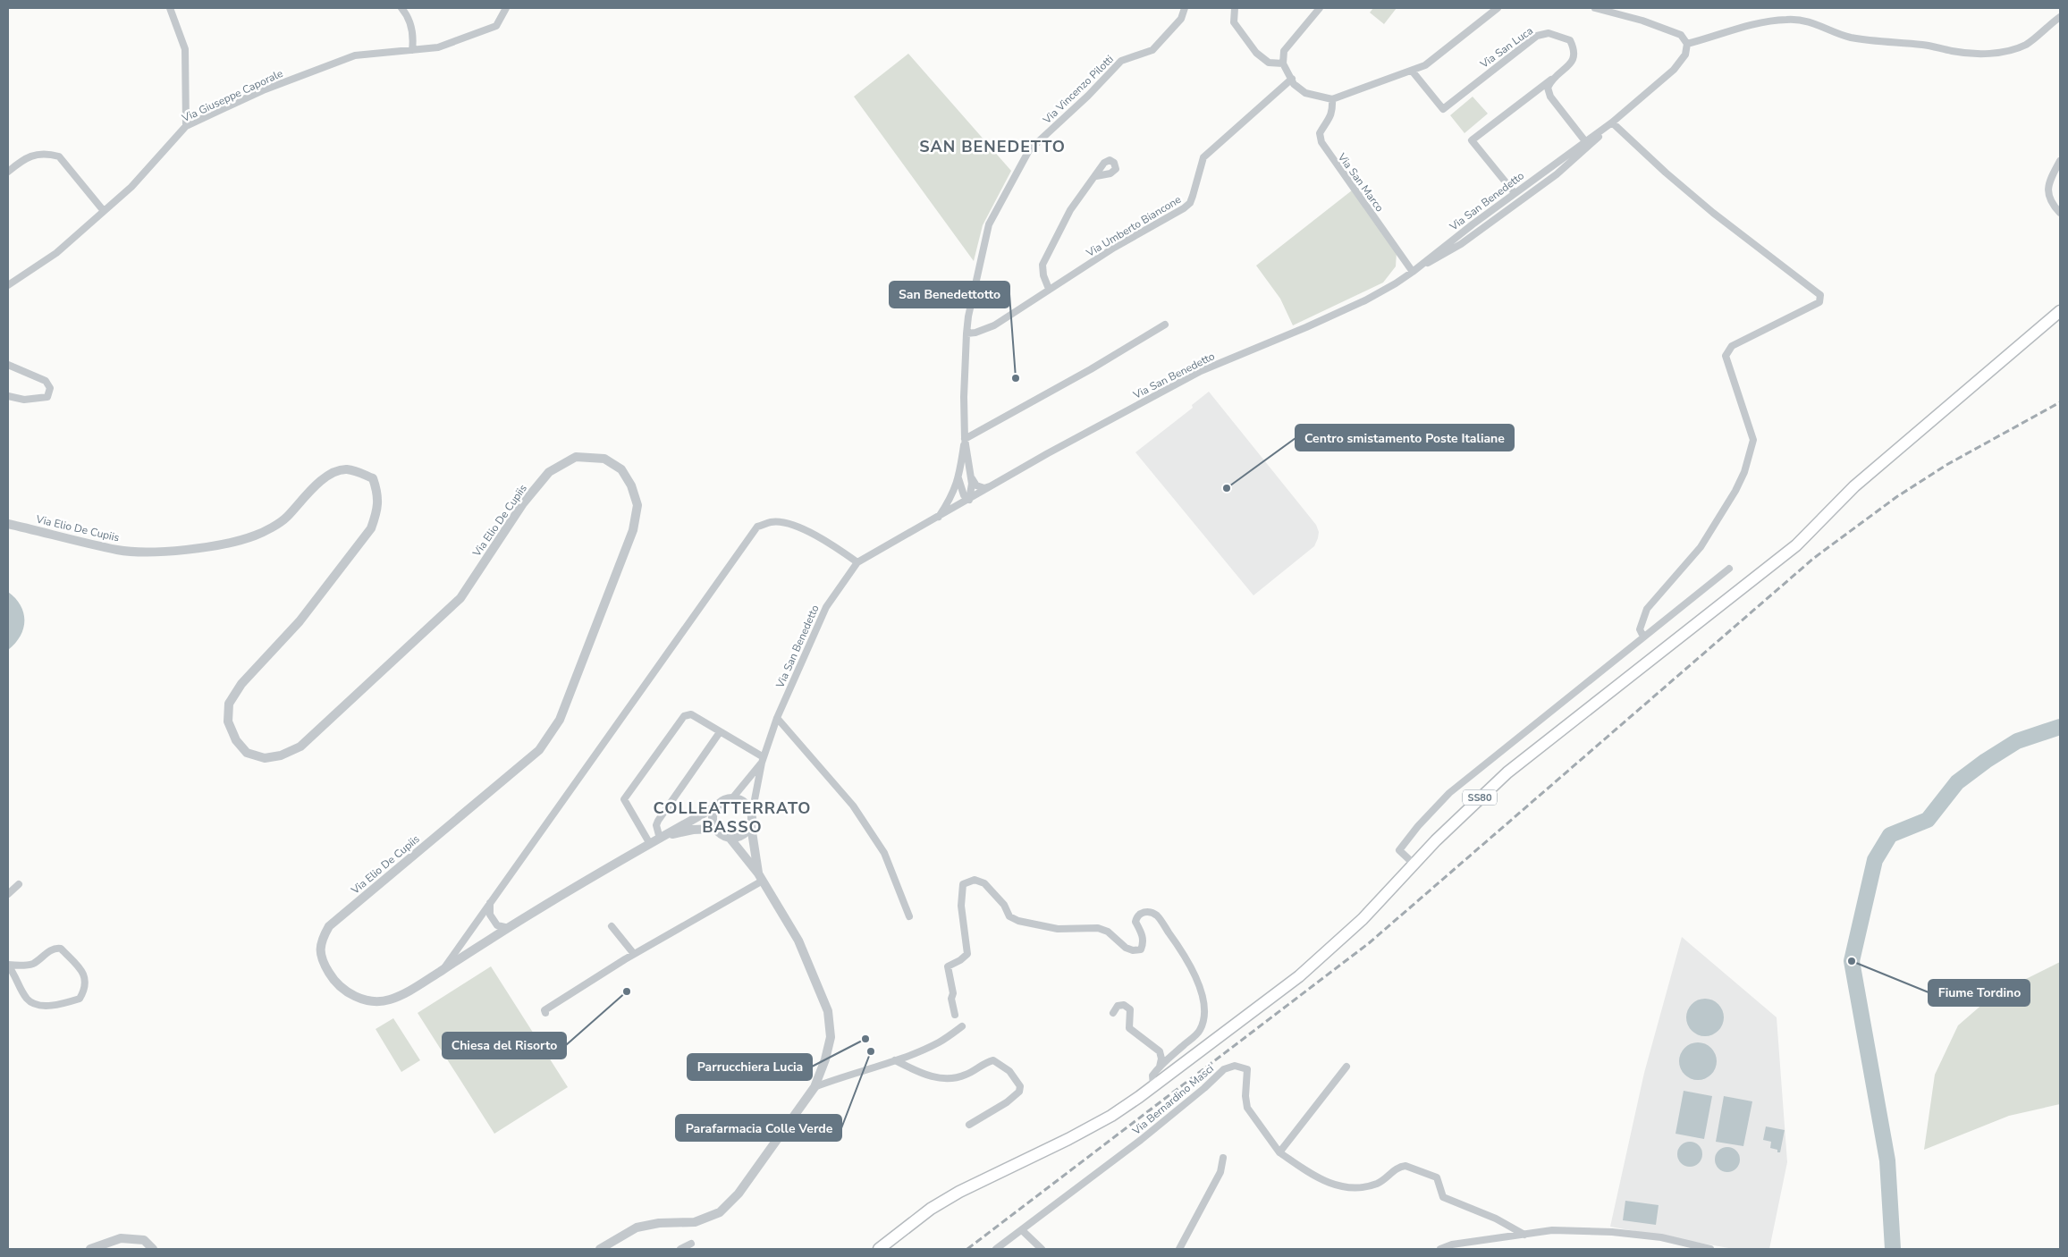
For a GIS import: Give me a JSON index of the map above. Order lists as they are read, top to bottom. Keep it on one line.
{"streets":{"main road":["SS80"],"street":["Via San Luca","Via Vincenzo Pilotti","Via Giuseppe Caporale","Via San Marco","Via San Benedetto","Via Umberto Biancone","Via Elio De Cupiis","Via Bernardino Masci"]},"crossings":[["Via Vincenzo Pilotti","Via San Benedetto"],["Via Vincenzo Pilotti","Via Umberto Biancone"],["Via San Marco","Via San Benedetto"]],"districts":["SAN BENEDETTO","COLLEATTERRATO BASSO"],"places":["San Benedettotto","Centro smistamento Poste Italiane","Fiume Tordino","Chiesa del Risorto","Parrucchiera Lucia","Parafarmacia Colle Verde"]}
